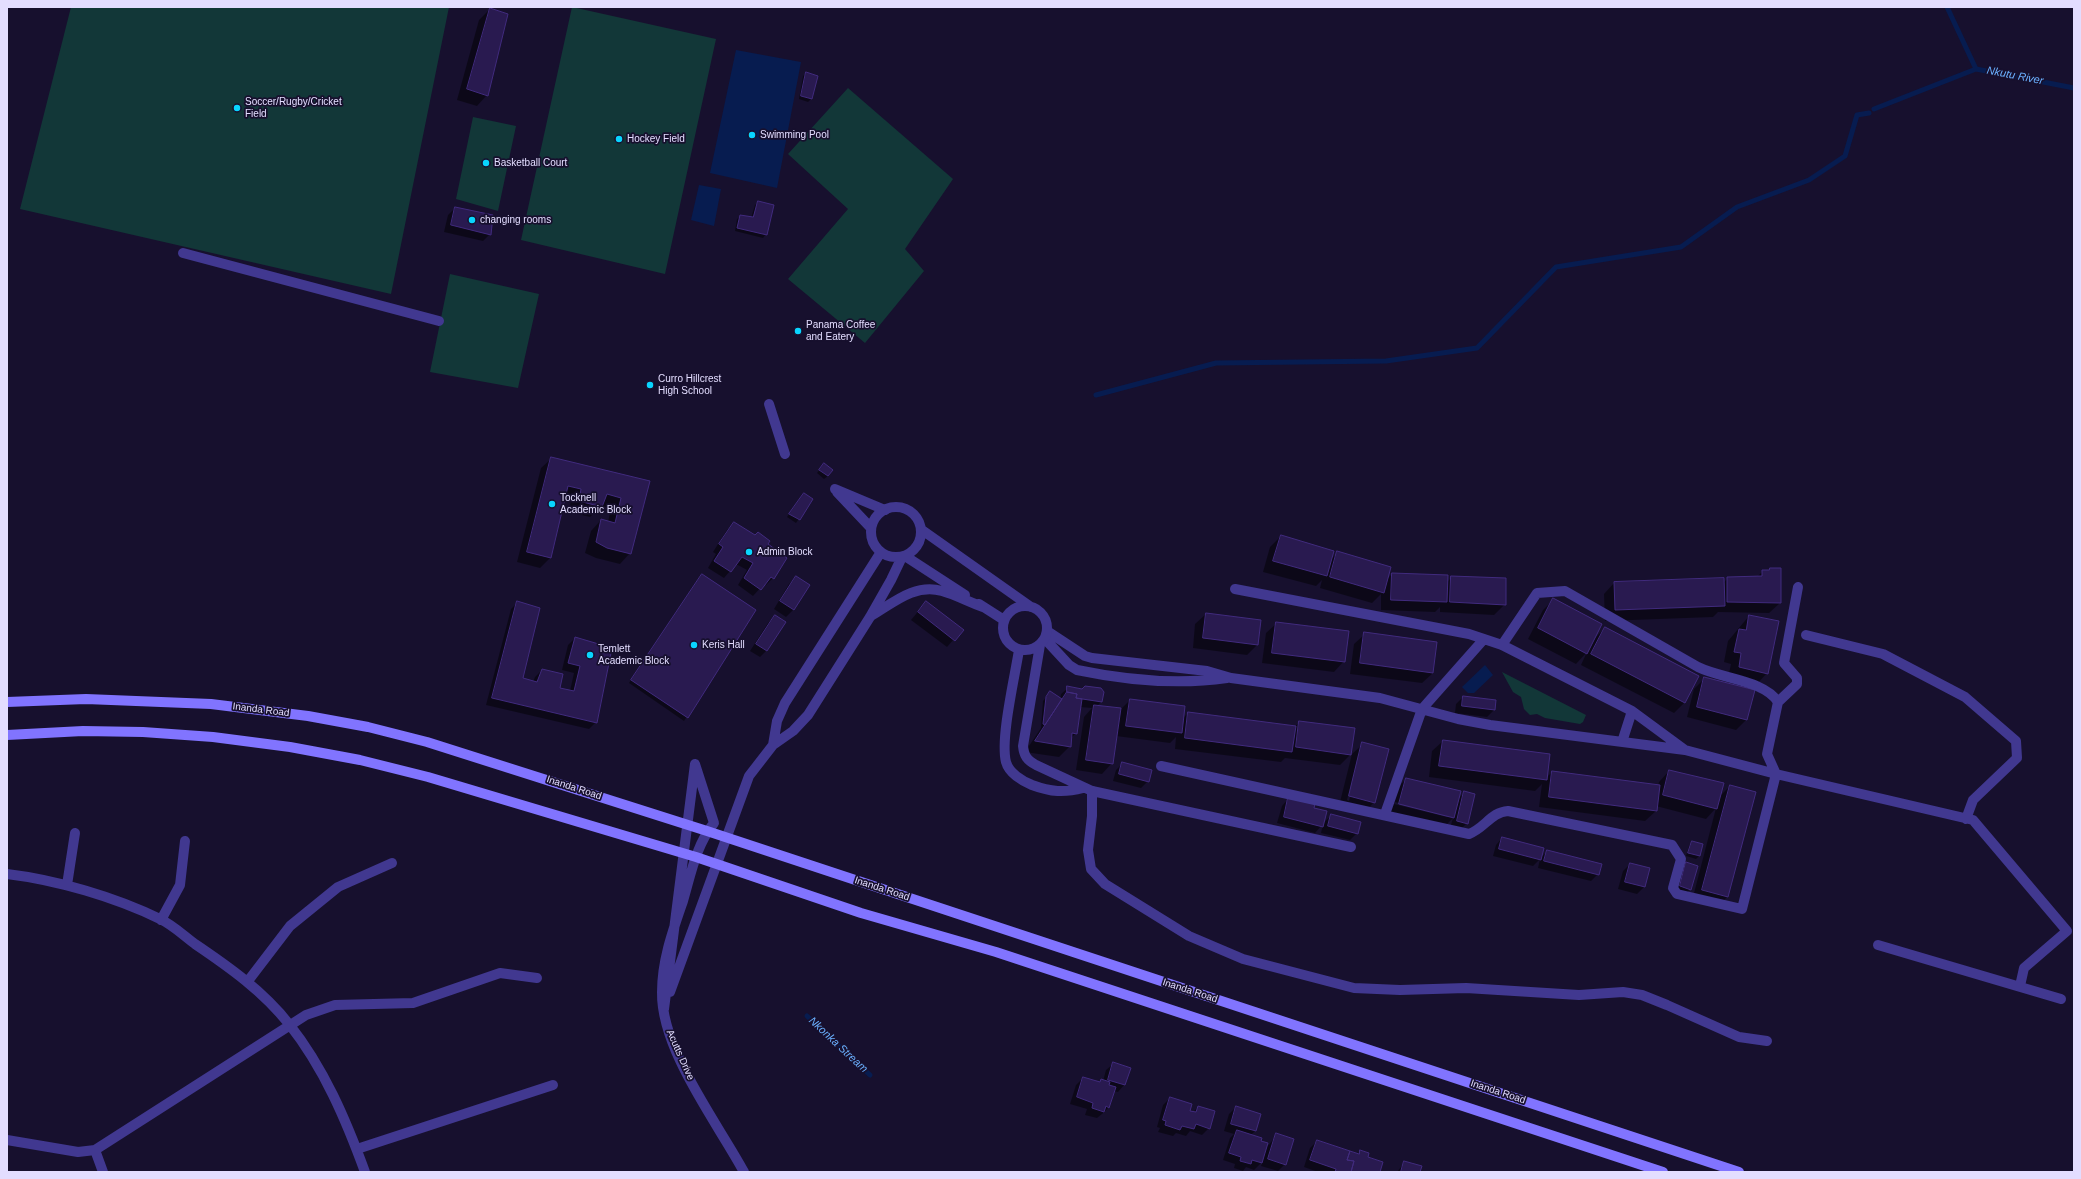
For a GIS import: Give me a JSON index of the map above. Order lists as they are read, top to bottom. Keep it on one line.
{"streets":{"main road":["Inanda Road"],"street":["Acutts Drive"]},"crossings":[["Inanda Road","Acutts Drive"]],"water":["Nkutu River","Nkonka Stream"],"places":["Soccer/Rugby/Cricket Field","Swimming Pool","Hockey Field","Basketball Court","changing rooms","Panama Coffee and Eatery","Curro Hillcrest High School","Tocknell Academic Block","Admin Block","Keris Hall","Temlett Academic Block"]}
